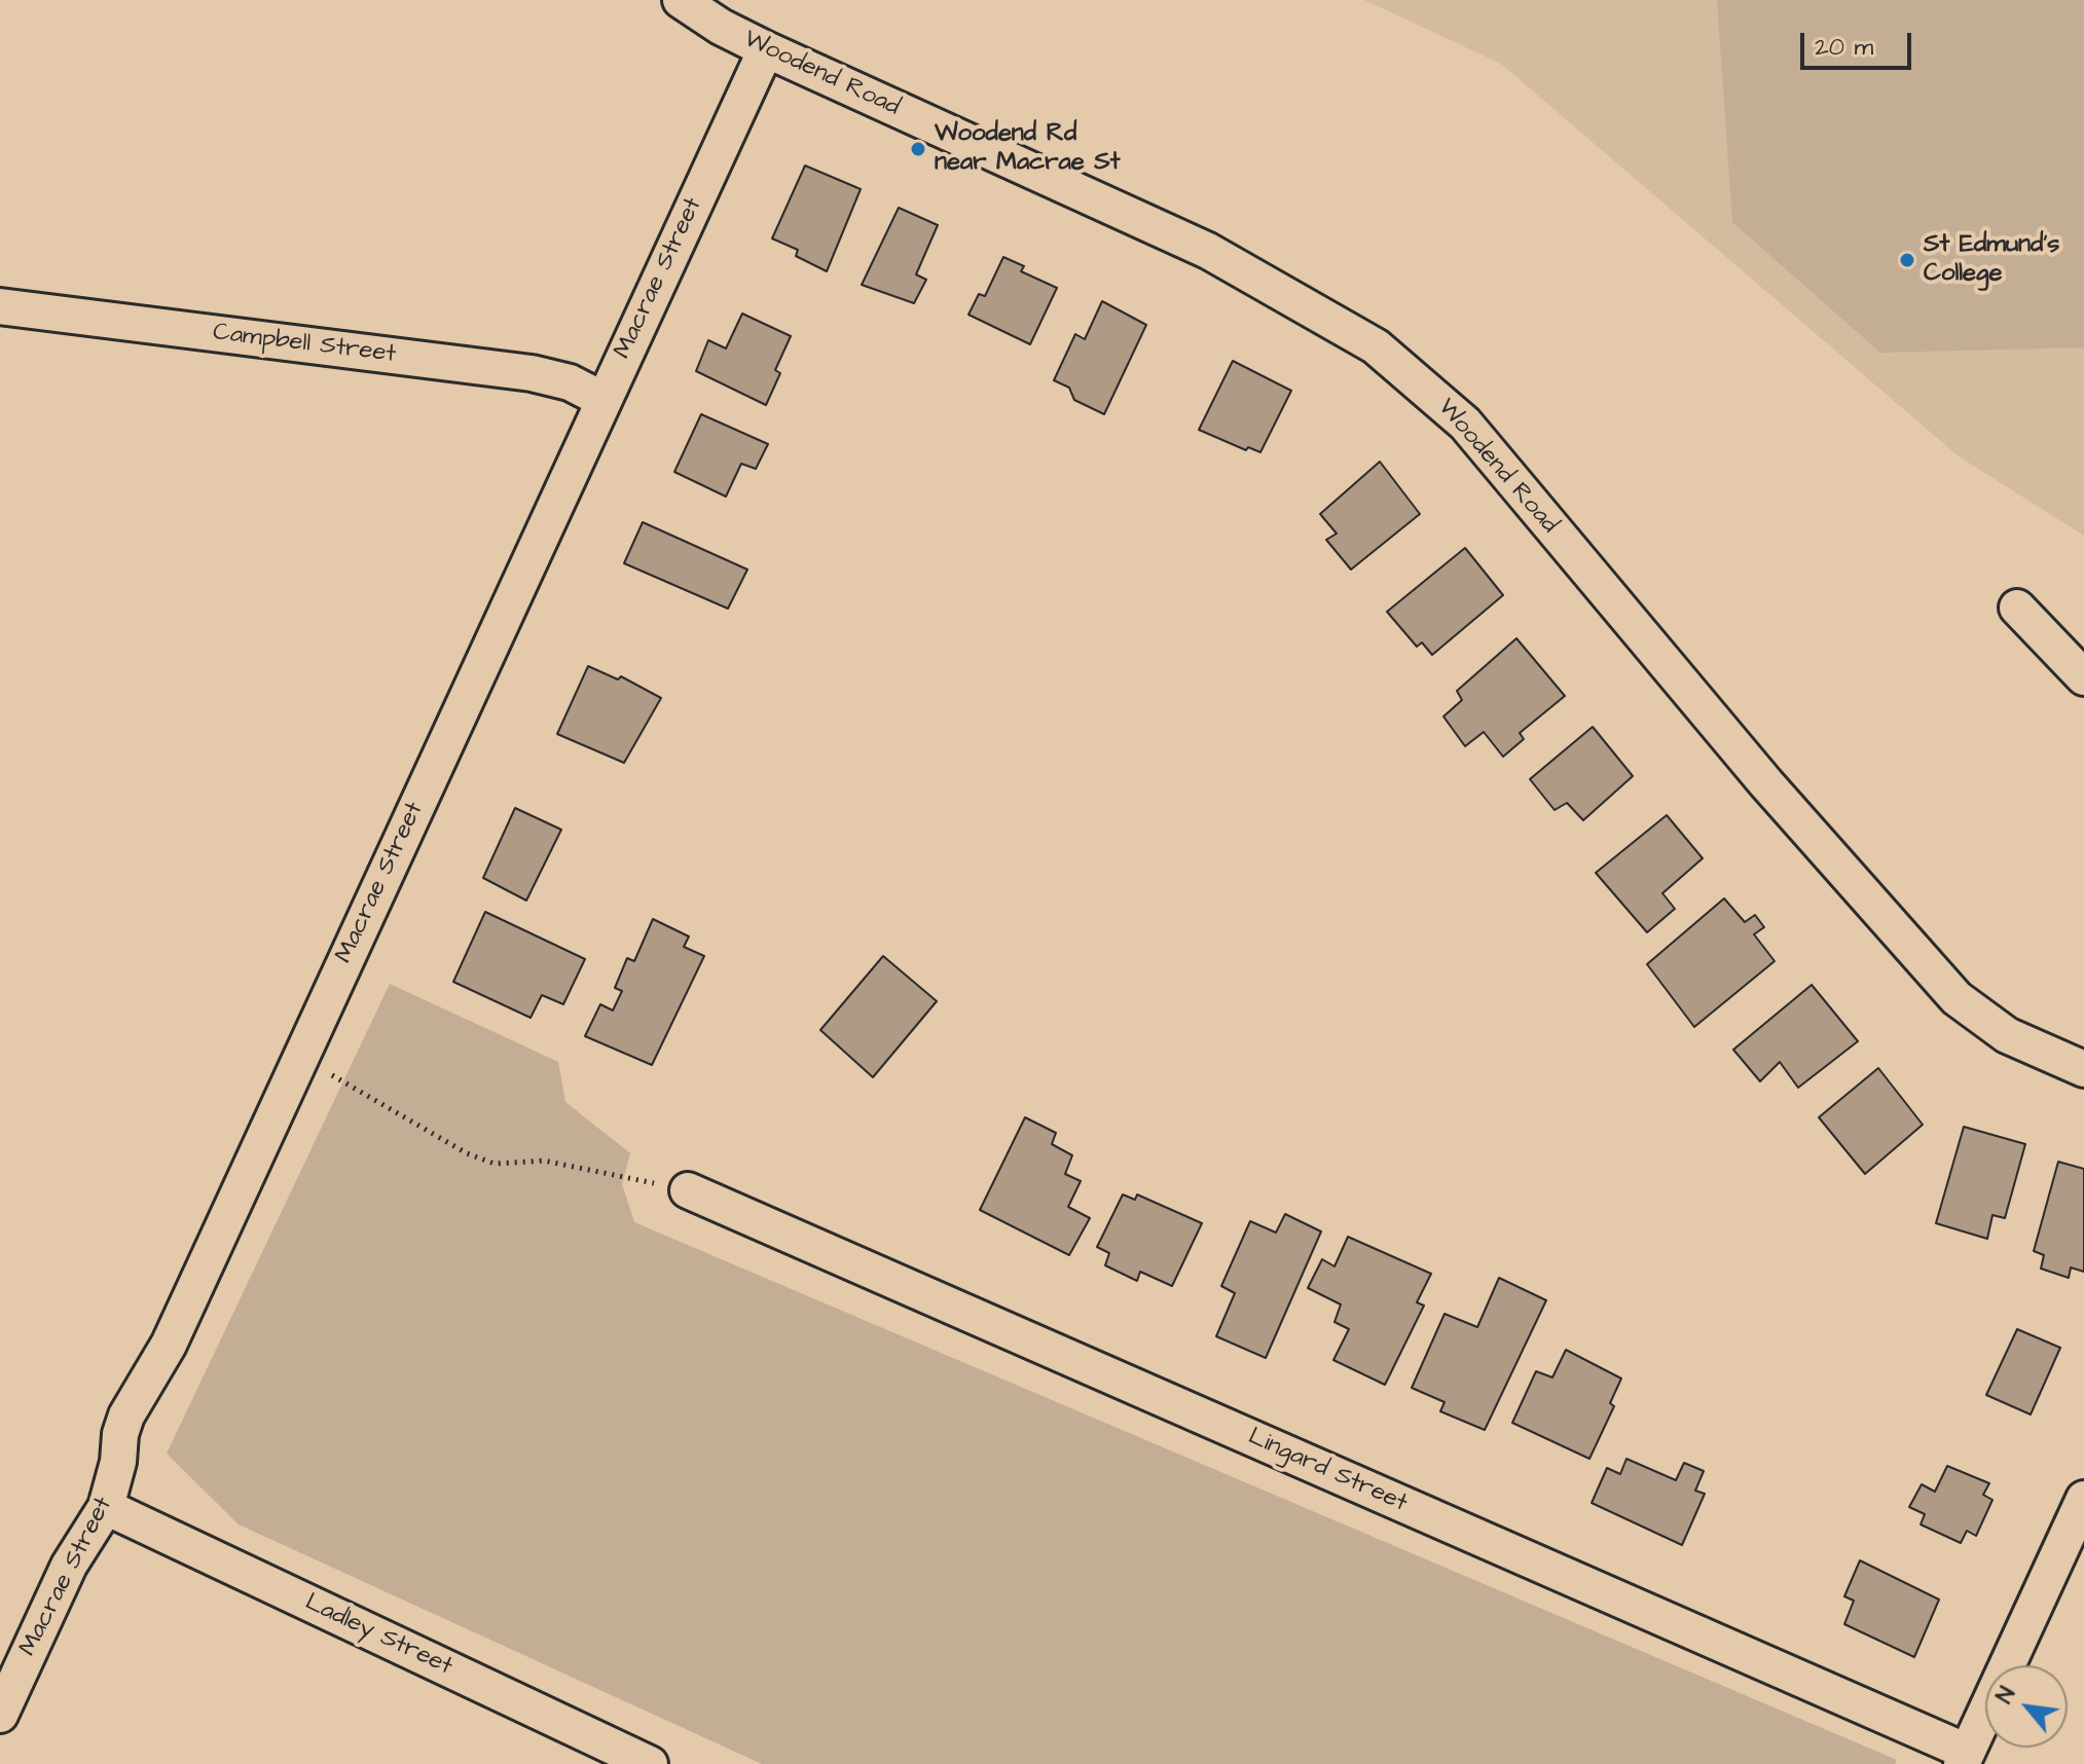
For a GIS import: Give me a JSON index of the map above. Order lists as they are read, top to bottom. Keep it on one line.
{"streets":{"street":["Woodend Road","Macrae Street","Campbell Street","Lingard Street","Ladley Street"]},"crossings":[["Woodend Road","Macrae Street"],["Macrae Street","Campbell Street"],["Macrae Street","Ladley Street"]],"places":["Woodend Rd near Macrae St","St Edmund's College"],"scale_bar":"20 m","north":"top left"}
